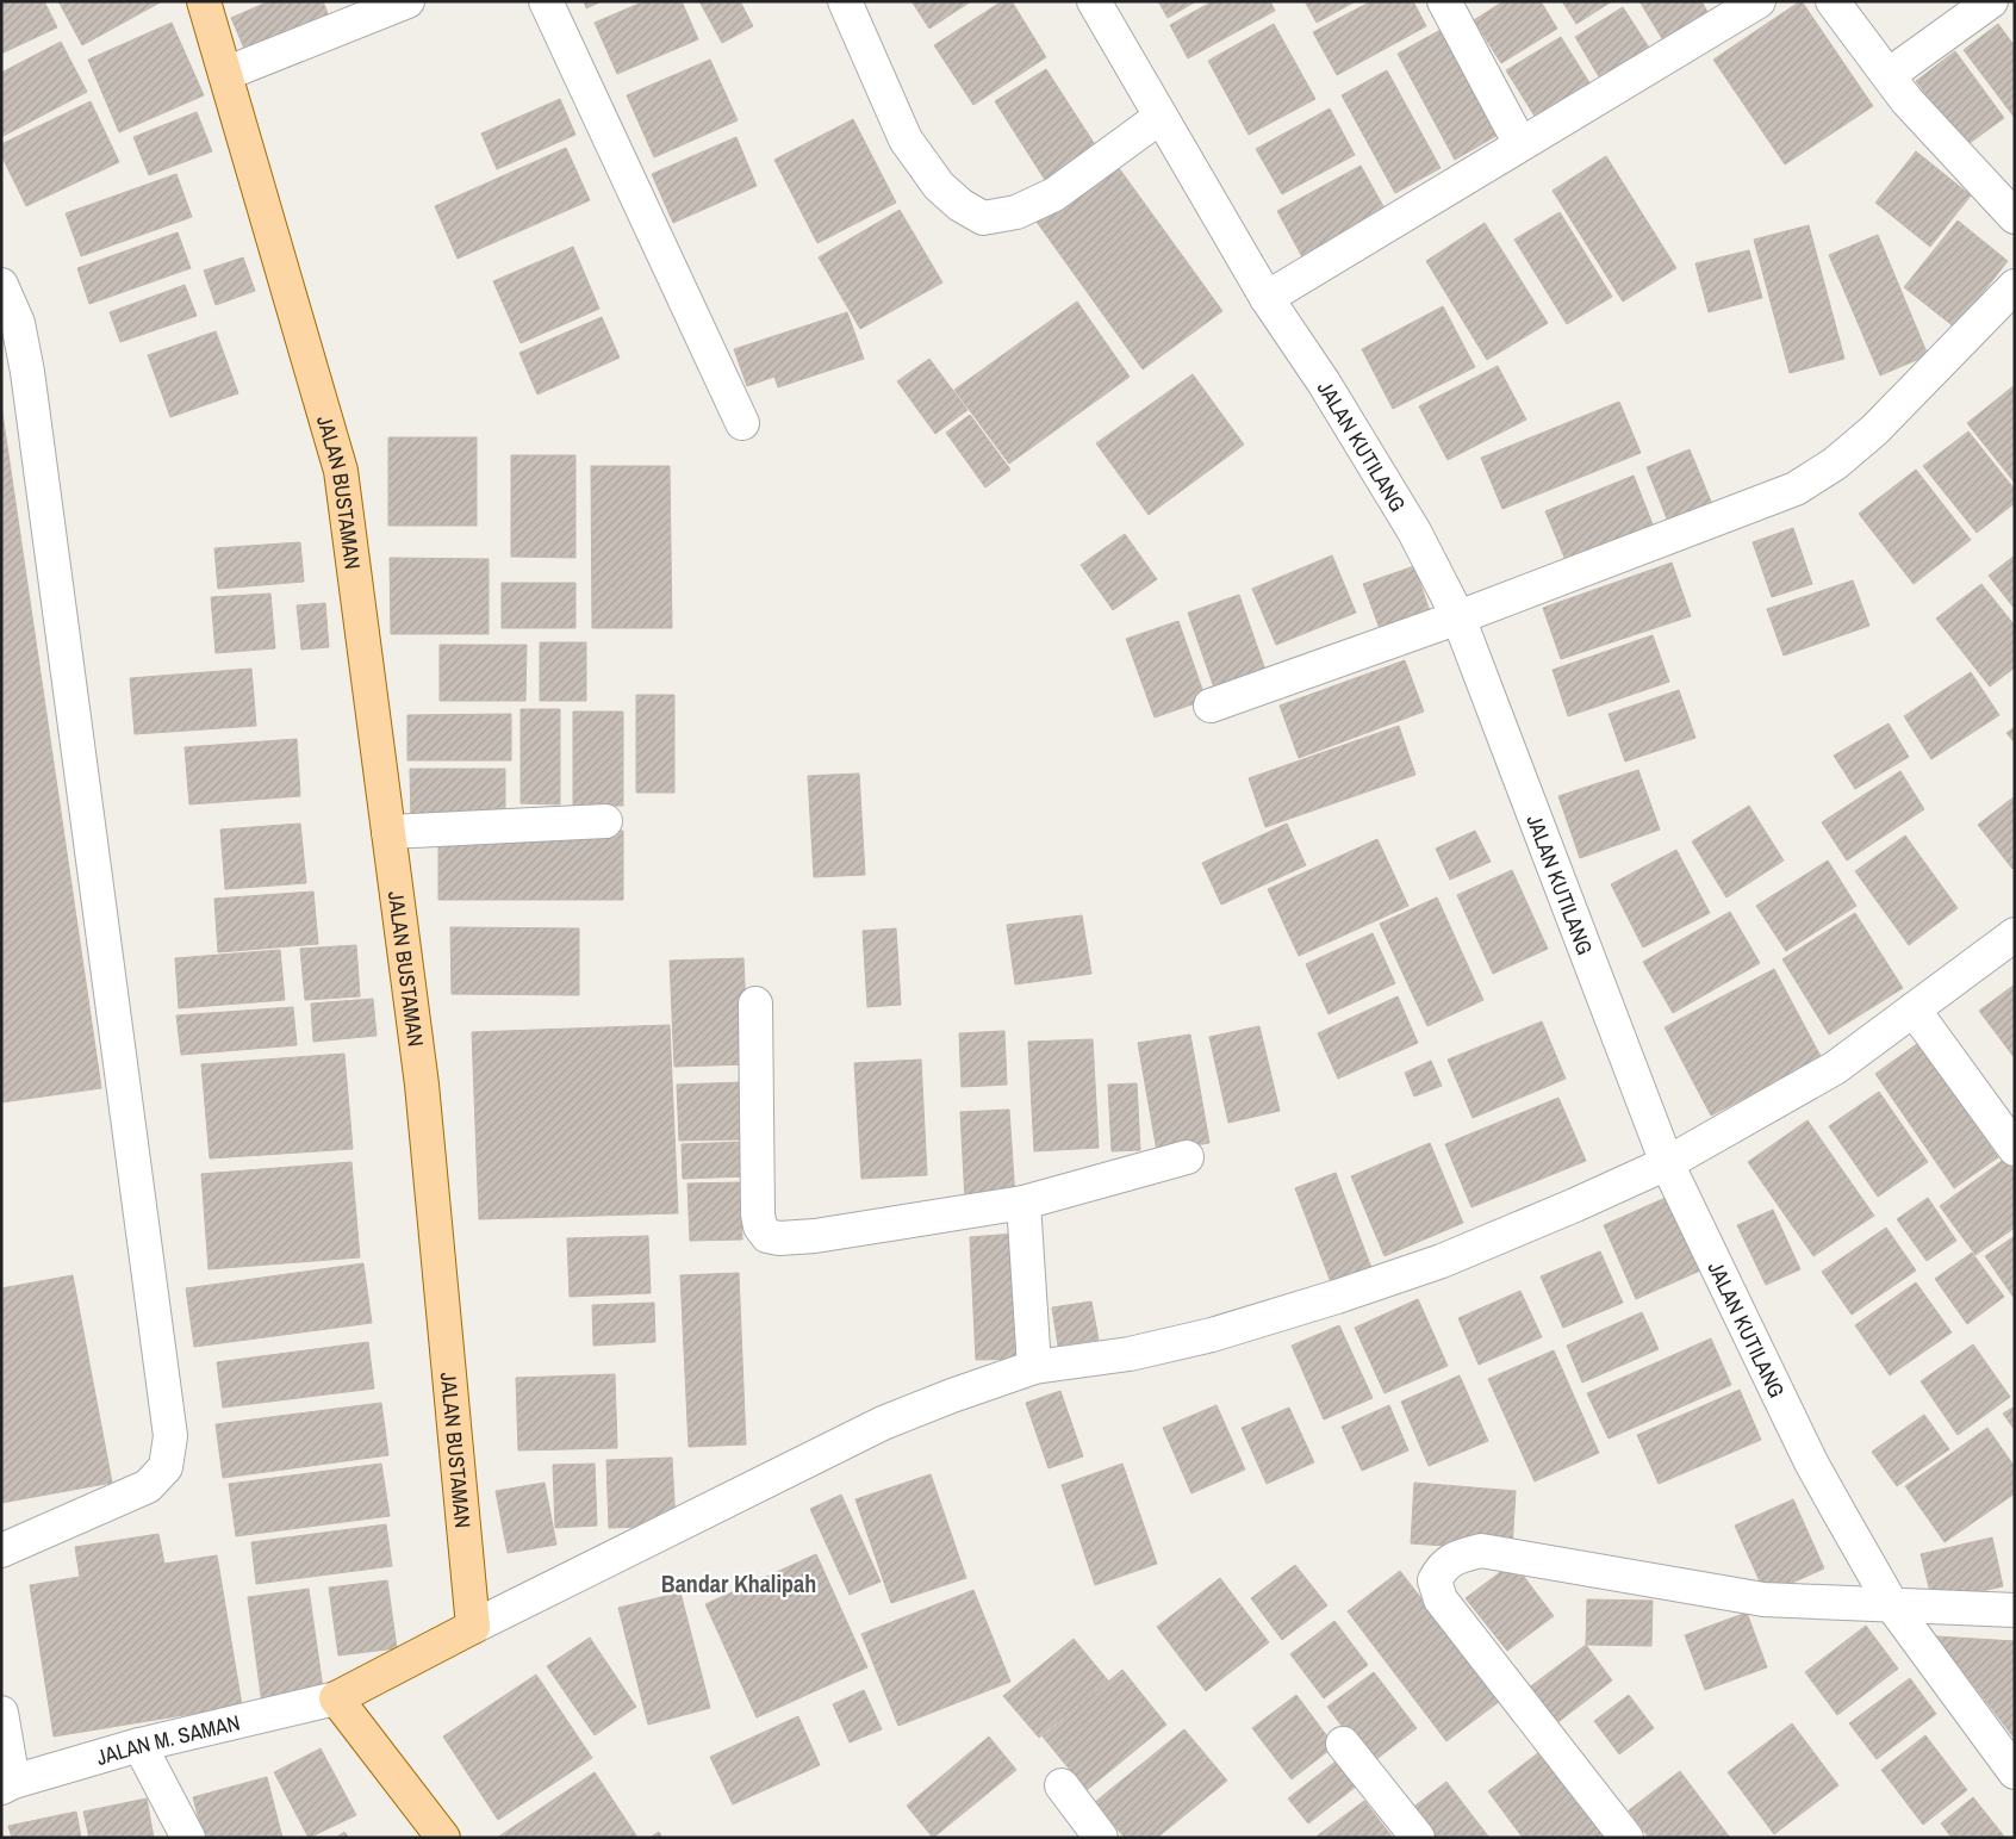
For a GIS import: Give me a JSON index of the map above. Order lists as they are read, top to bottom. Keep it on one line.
{"streets":{"main road":["JALAN BUSTAMAN"],"street":["JALAN KUTILANG","JALAN M. SAMAN"]},"districts":["Bandar Khalipah"]}
